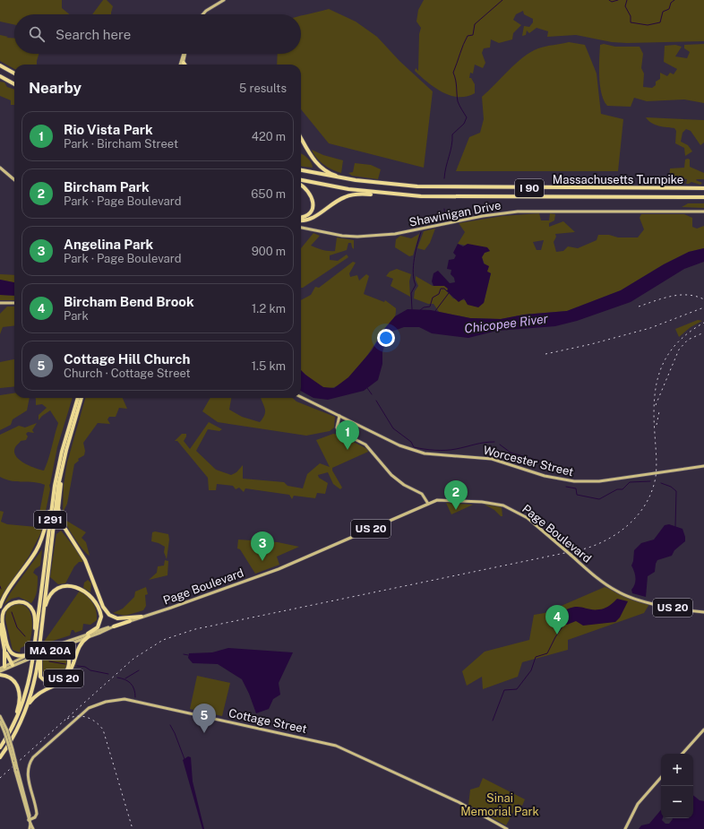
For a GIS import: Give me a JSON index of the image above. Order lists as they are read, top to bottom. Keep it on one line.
{"streets":{"highway":["Massachusetts Turnpike","I 90","I 291","US 20","Page Boulevard"],"main road":["Shawinigan Drive","Worcester Street","MA 20A","Cottage Street"]},"crossings":[["I 291","US 20"],["I 291","Page Boulevard"],["US 20","Page Boulevard"]],"water":["Chicopee River"],"parks":["Sinai Memorial Park"],"page":{"search":"Search here","heading":["Nearby","5 results"],"list":[{"mark":"1","name":"Rio Vista Park","note":"Park · Bircham Street","value":"420 m"},{"mark":"2","name":"Bircham Park","note":"Park · Page Boulevard","value":"650 m"},{"mark":"3","name":"Angelina Park","note":"Park · Page Boulevard","value":"900 m"},{"mark":"4","name":"Bircham Bend Brook","note":"Park","value":"1.2 km"},{"mark":"5","name":"Cottage Hill Church","note":"Church · Cottage Street","value":"1.5 km"}],"pins":["1","2","3","4","5"],"map_buttons":["+","−"]}}
